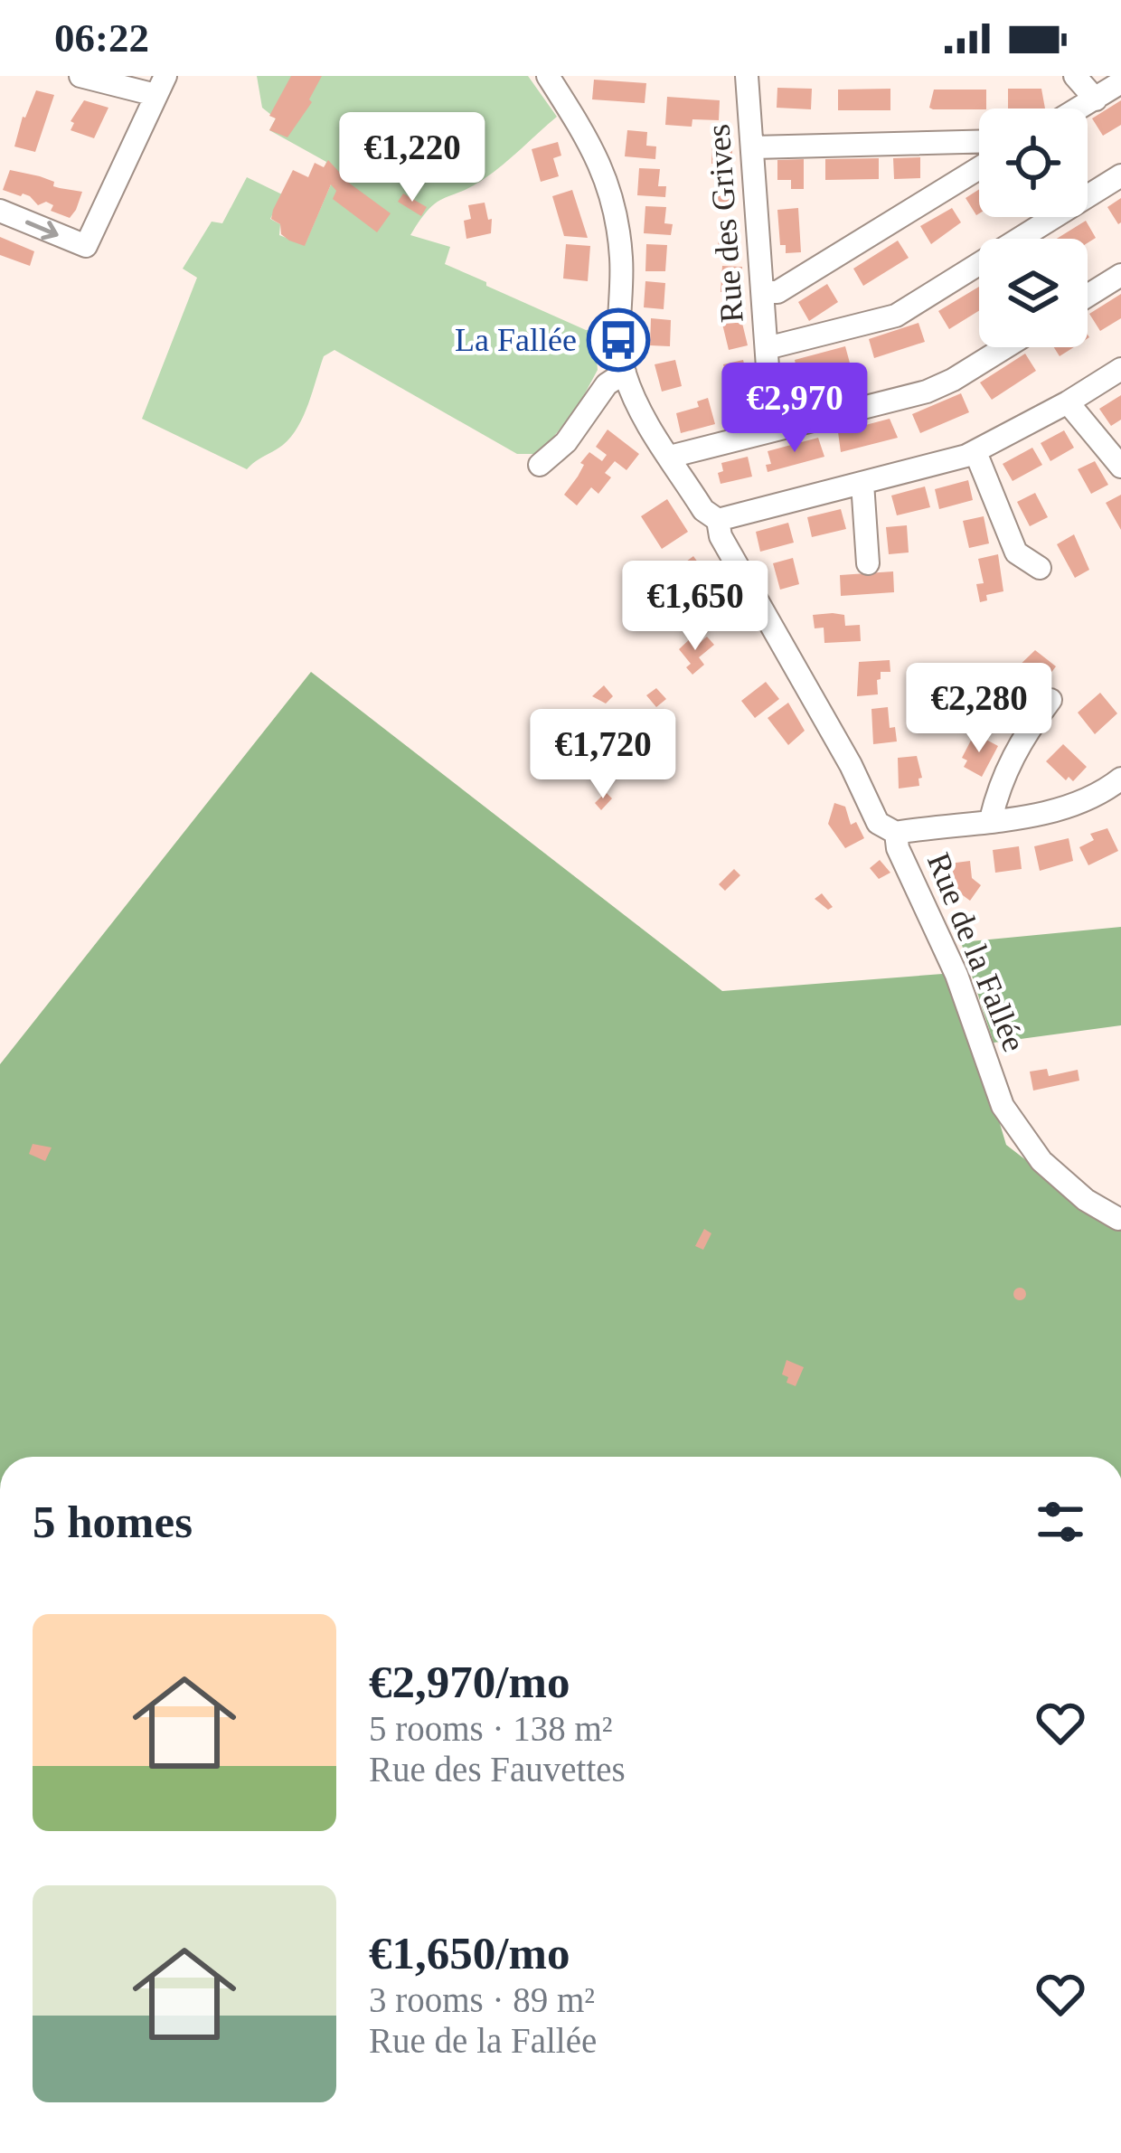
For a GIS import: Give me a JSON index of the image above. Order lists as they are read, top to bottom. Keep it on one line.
{"streets":{"street":["Rue des Grives","Rue de la Fallée"]},"places":{"bus stop":["La Fallée"]},"page":{"status":"06:22","price":["€1,220","€2,970","€1,650","€2,280","€1,720"],"heading":"5 homes","list":[{"name":"€2,970/mo","note":"5 rooms · 138 m² · Rue des Fauvettes"},{"name":"€1,650/mo","note":"3 rooms · 89 m² · Rue de la Fallée"}]}}
